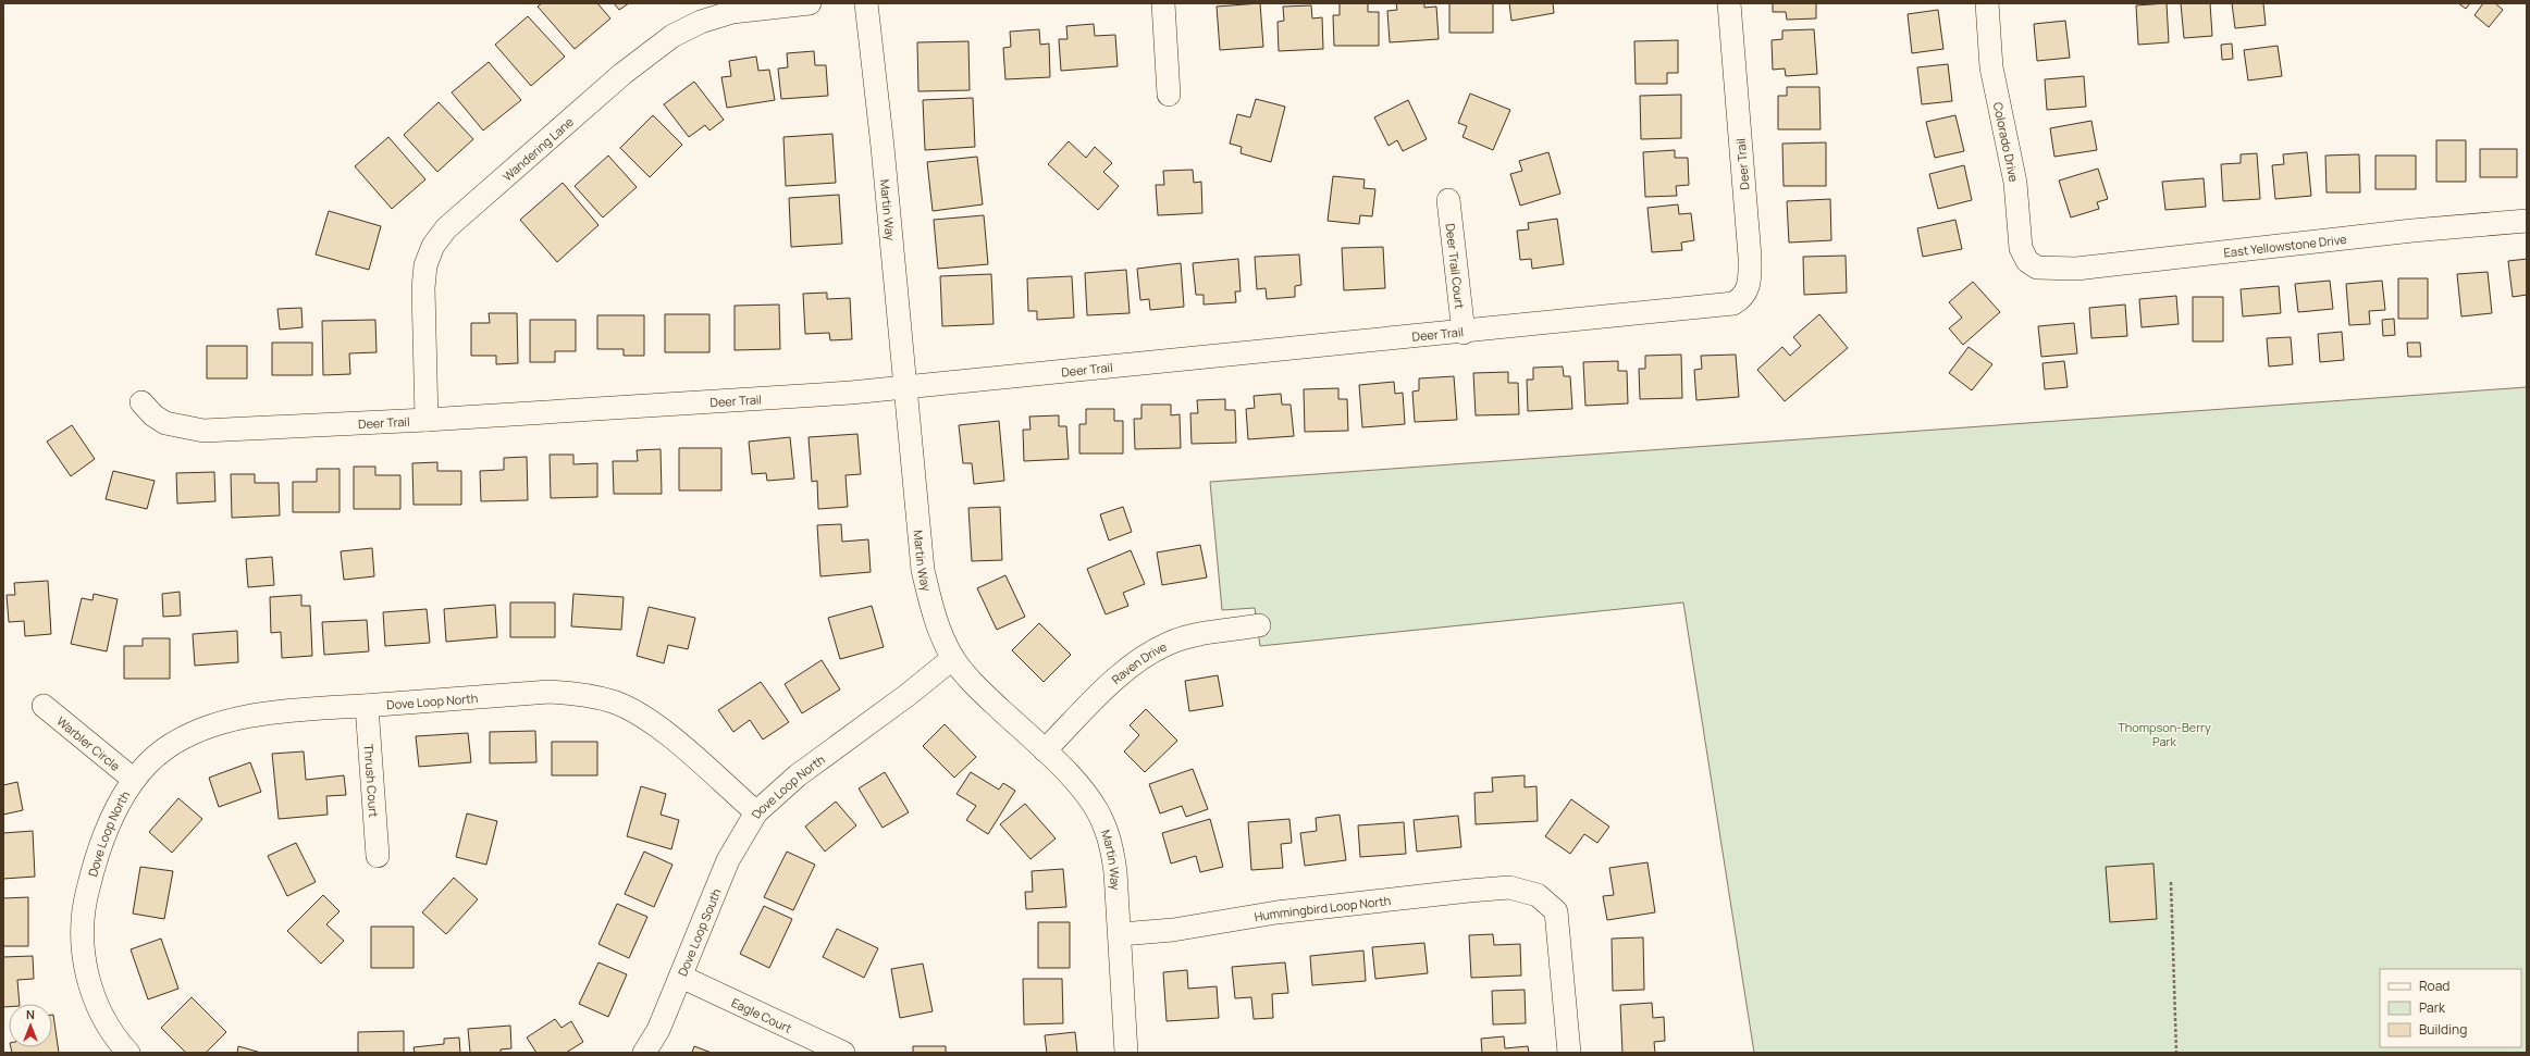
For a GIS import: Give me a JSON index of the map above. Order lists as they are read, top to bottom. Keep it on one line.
{"streets":{"street":["Colorado Drive","Wandering Lane","Deer Trail","Martin Way","East Yellowstone Drive","Deer Trail Court","Raven Drive","Dove Loop North","Warbler Circle","Thrush Court","Hummingbird Loop North","Dove Loop South","Eagle Court"]},"crossings":[["Colorado Drive","East Yellowstone Drive"],["Wandering Lane","Deer Trail"],["Deer Trail","Martin Way"],["Deer Trail","Deer Trail Court"],["Martin Way","Raven Drive"],["Martin Way","Dove Loop North"],["Martin Way","Hummingbird Loop North"],["Dove Loop North","Warbler Circle"],["Dove Loop North","Thrush Court"],["Dove Loop North","Dove Loop South"],["Dove Loop South","Eagle Court"]],"parks":["Thompson-Berry Park"],"legend":["Road","Park","Building"],"north":"top"}
